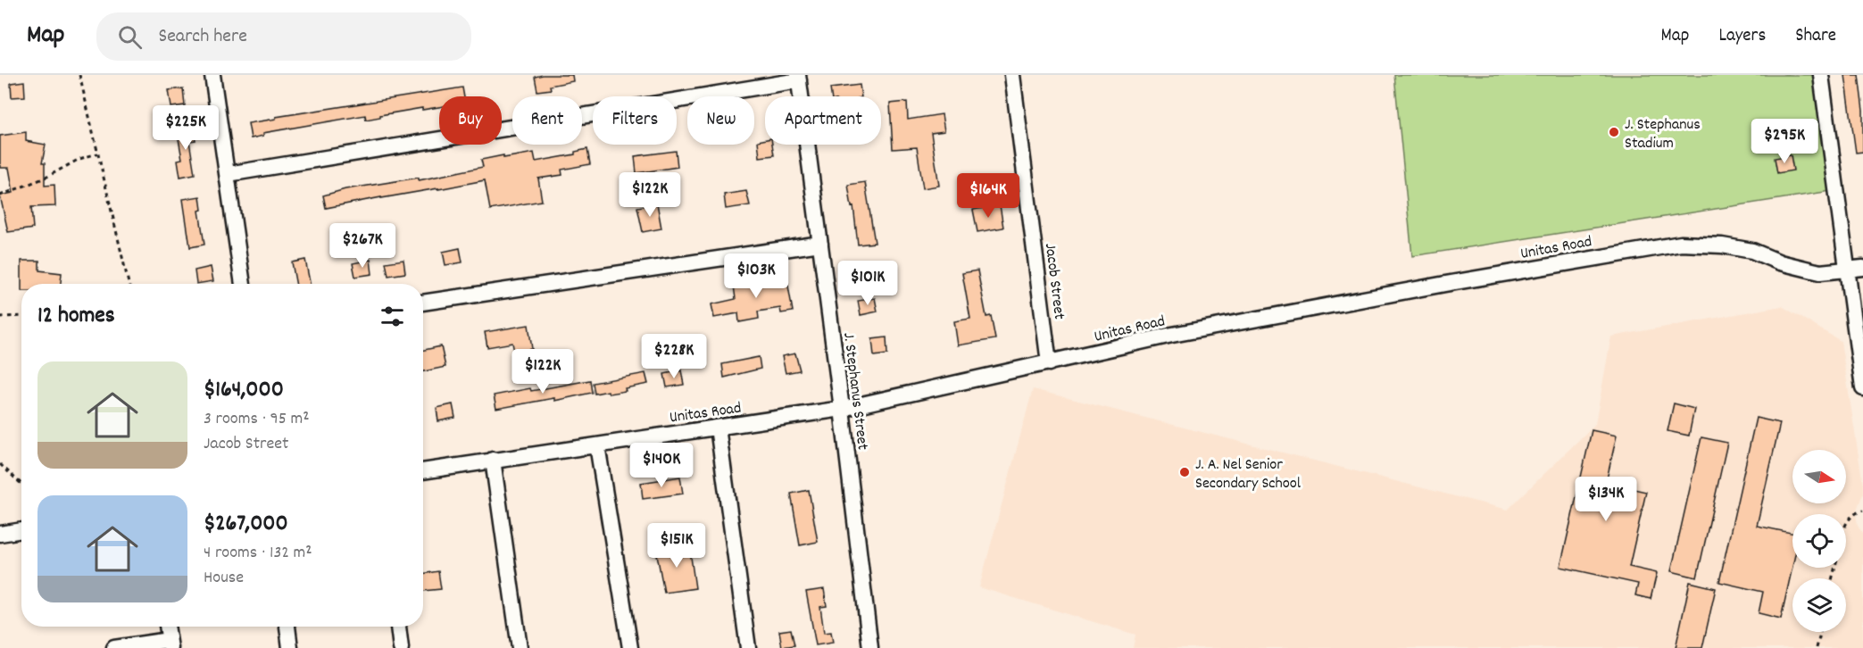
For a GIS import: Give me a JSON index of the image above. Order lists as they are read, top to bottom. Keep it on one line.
{"streets":{"street":["Unitas Road","Jacob Street","J. Stephanus Street"]},"crossings":[["Unitas Road","Jacob Street"],["Unitas Road","J. Stephanus Street"]],"places":["J. Stephanus Stadium","J. A. Nel Senior Secondary School"],"north":"right","page":{"header":"Map","search":"Search here","nav":["Map","Layers","Share"],"chip":["Buy","Rent","Filters","New","Apartment"],"price":["$225K","$295K","$122K","$164K","$267K","$103K","$101K","$228K","$122K","$140K","$134K","$151K"],"heading":"12 homes","list":[{"name":"$164,000","note":"3 rooms · 95 m² · Jacob Street"},{"name":"$267,000","note":"4 rooms · 132 m² · House"}]}}
